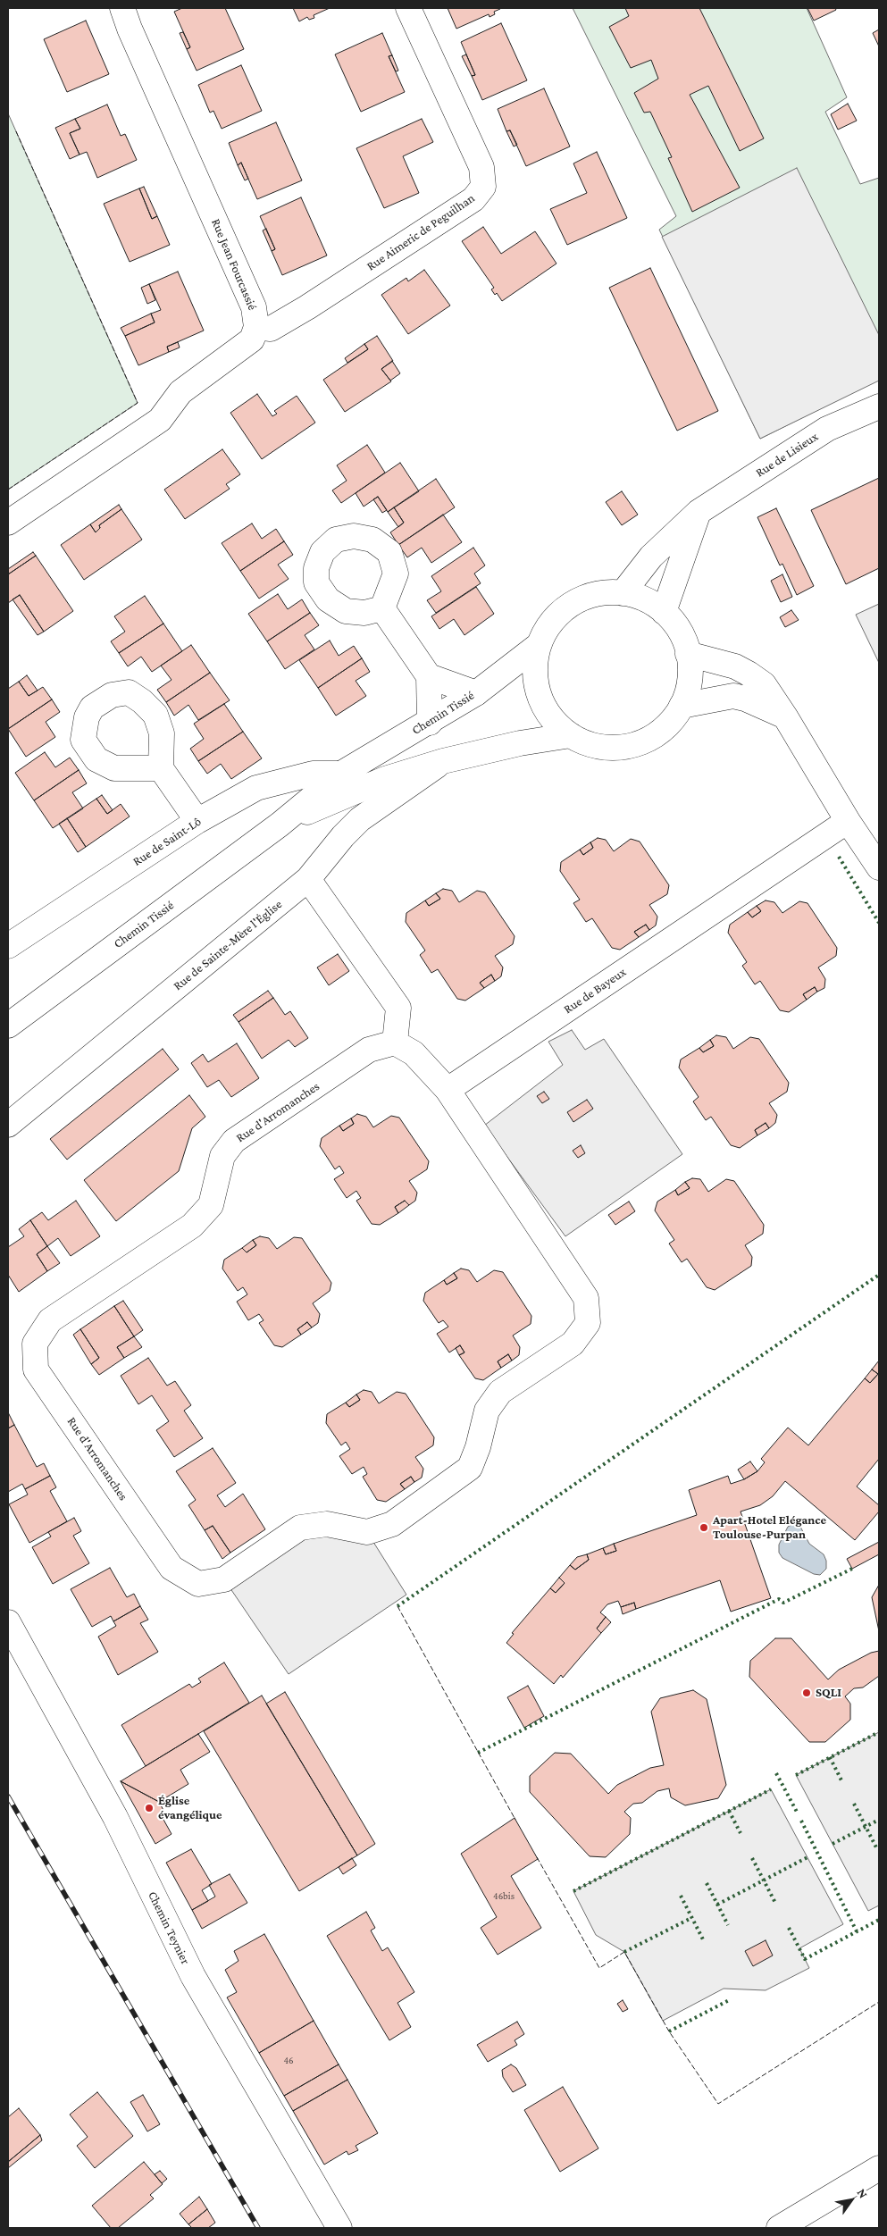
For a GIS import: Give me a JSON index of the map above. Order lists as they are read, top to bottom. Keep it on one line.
{"streets":{"main road":["Rue Aimeric de Peguilhan","Rue Jean Fourcassié","Rue de Lisieux","Chemin Tissié","Rue de Saint-Lô","Rue de Sainte-Mère l'Église","Rue de Bayeux","Rue d'Arromanches","Chemin Teynier"]},"crossings":[["Rue Aimeric de Peguilhan","Rue Jean Fourcassié"],["Rue de Lisieux","Chemin Tissié"],["Chemin Tissié","Rue de Saint-Lô"],["Chemin Tissié","Rue de Sainte-Mère l'Église"],["Rue de Bayeux","Rue d'Arromanches"]],"places":["Apart-Hotel Elégance Toulouse-Purpan","SQLI","Église évangélique"],"house_numbers":["46bis","46"],"north":"top right"}
